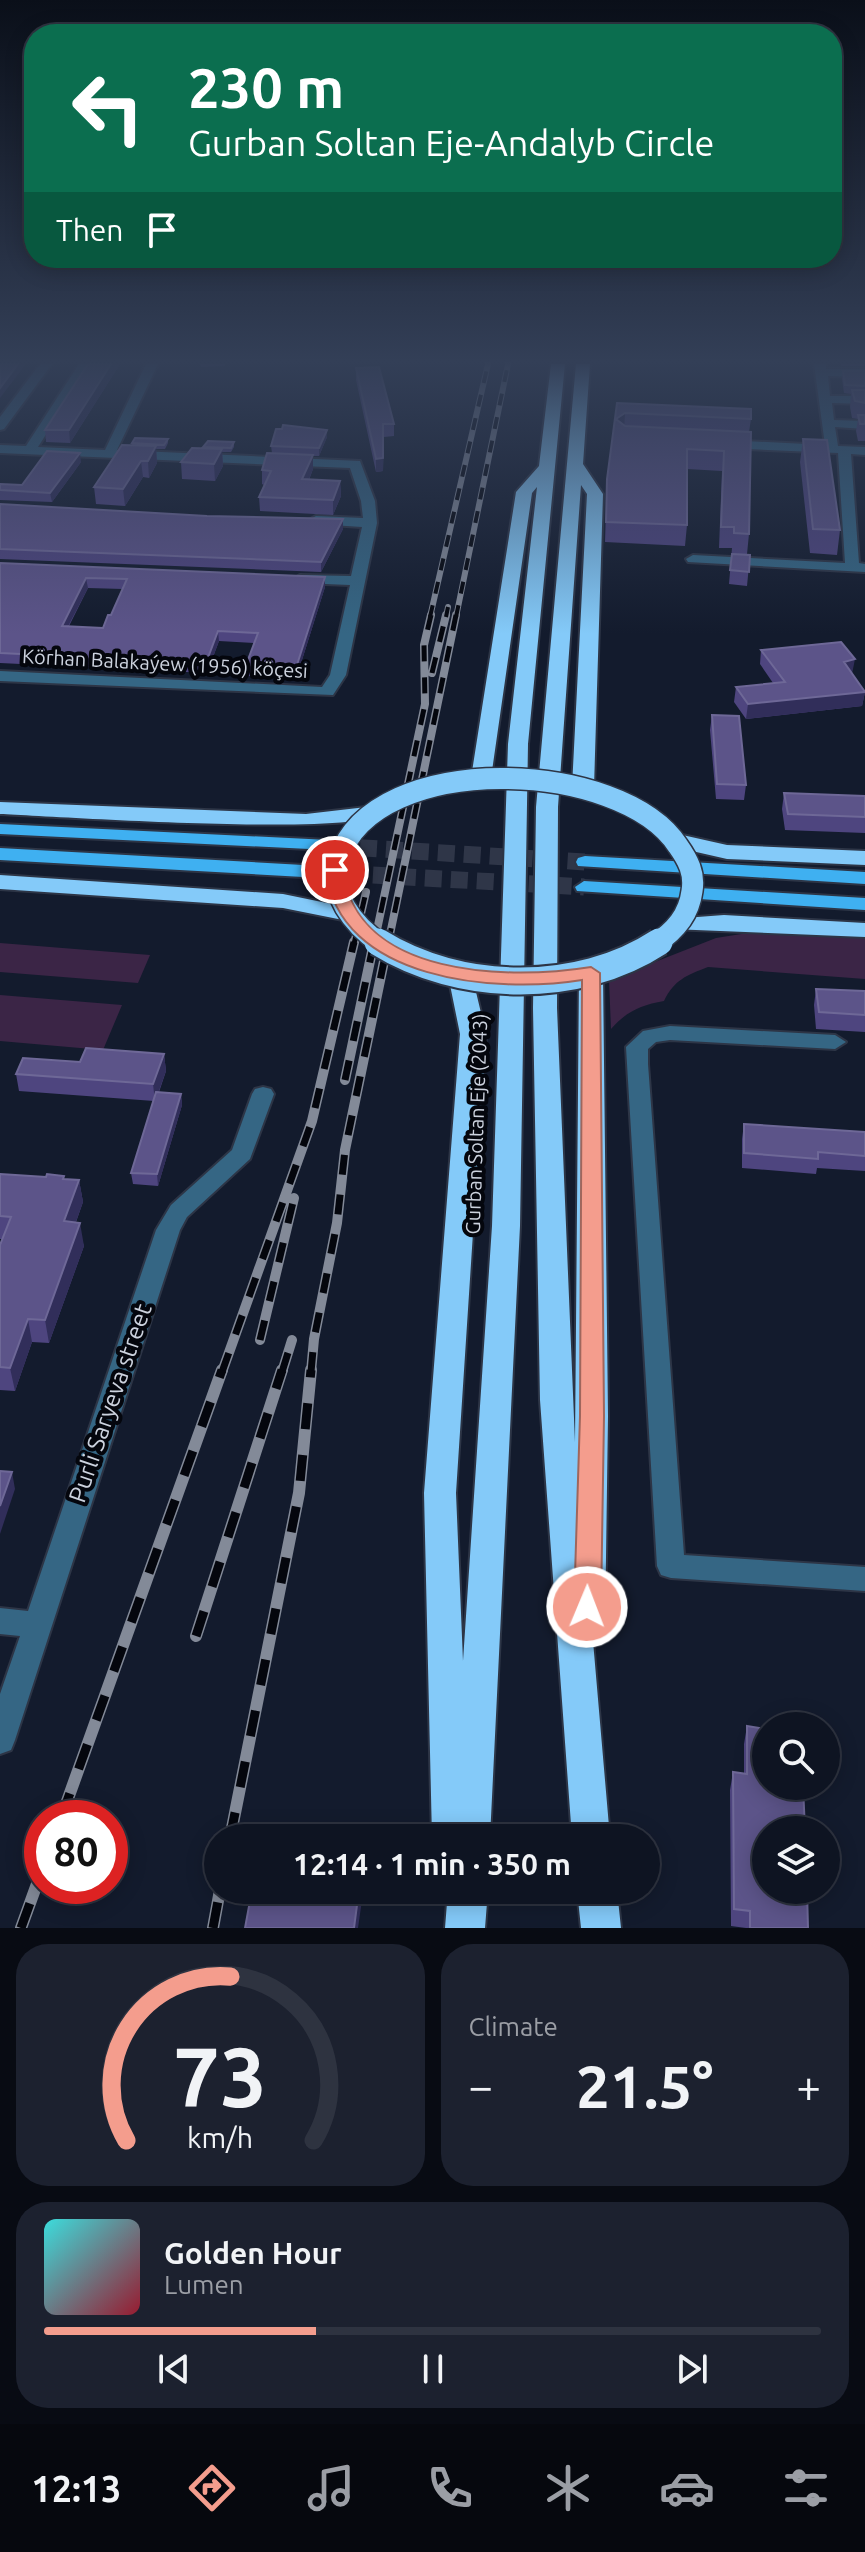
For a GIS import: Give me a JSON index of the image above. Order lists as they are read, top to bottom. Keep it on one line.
{"streets":{"highway":["Gurban Soltan Eje (2043)"],"street":["Körhan Balakaýew (1956) köçesi","Purli Saryeva street"]},"page":{"turn":["230 m","Gurban Soltan Eje-Andalyb Circle"],"then":"Then","limit":"80","trip":"12:14 · 1 min · 350 m","tile":"Climate","heat":["−","21.5°","+"],"song":["Golden Hour","Lumen"],"tabs":"12:13","gauge":["73","km/h"]}}
